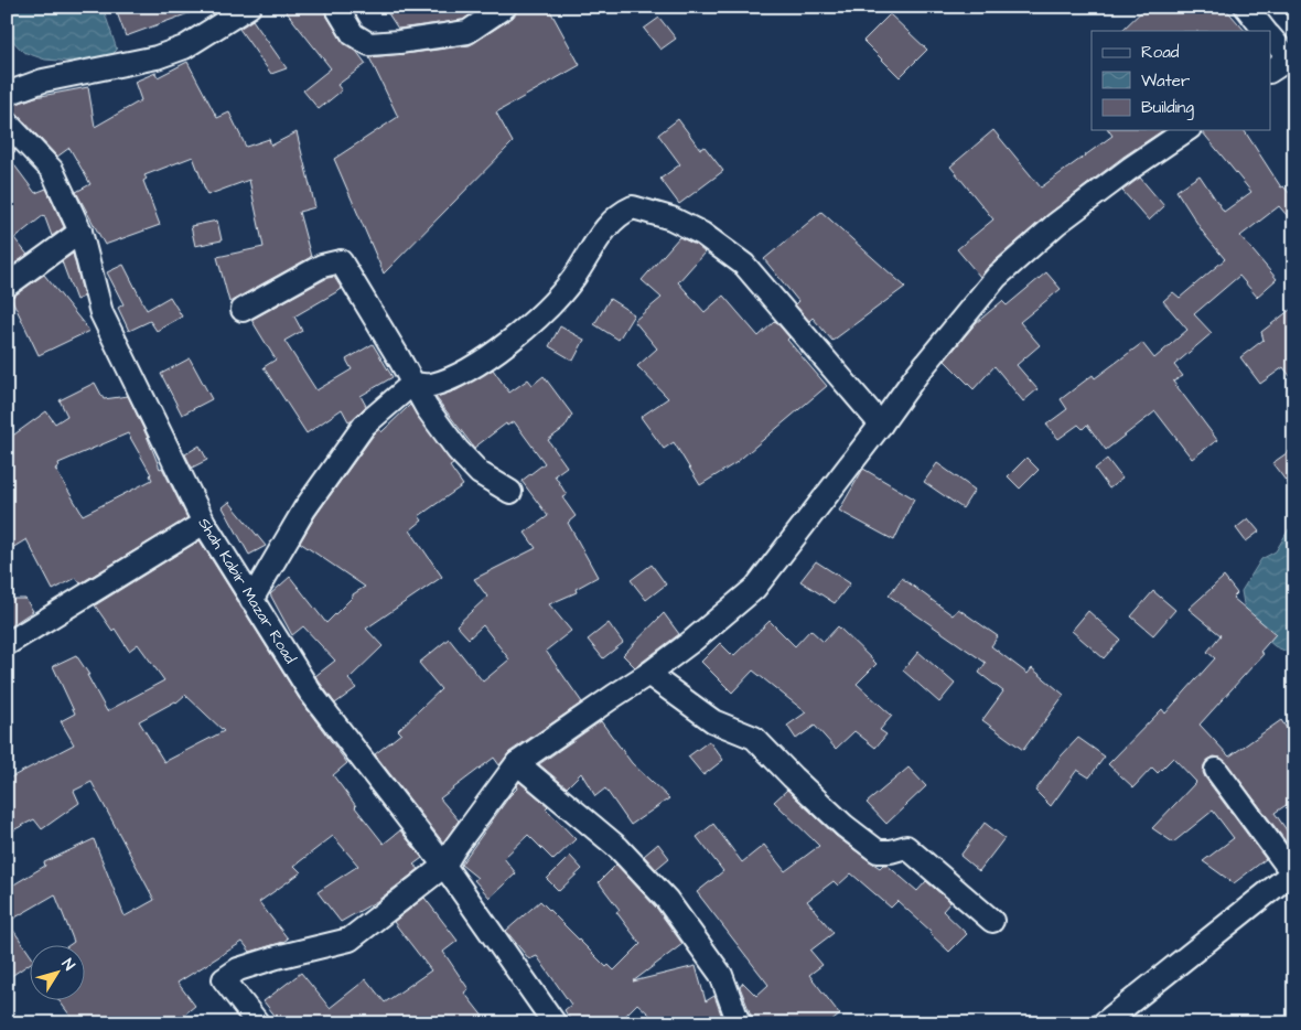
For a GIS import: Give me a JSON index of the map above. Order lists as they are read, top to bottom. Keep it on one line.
{"streets":{"street":["Shah Kabir Mazar Road"]},"legend":["Road","Water","Building"],"north":"top right"}
